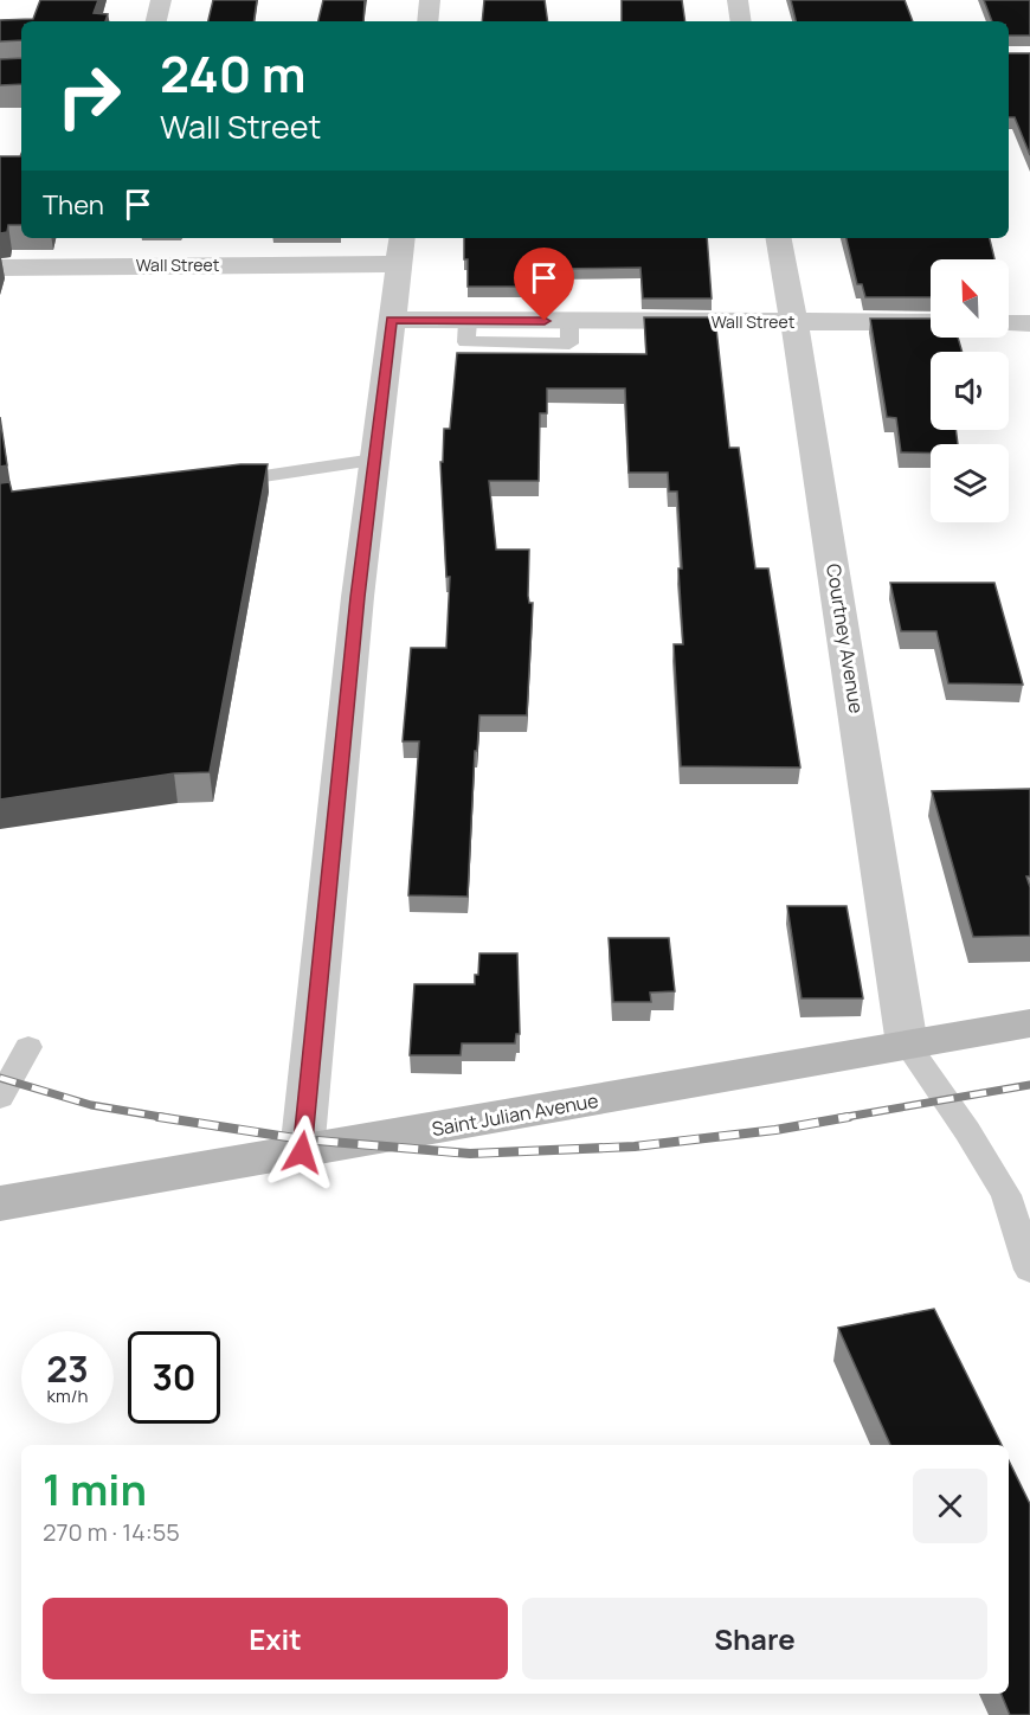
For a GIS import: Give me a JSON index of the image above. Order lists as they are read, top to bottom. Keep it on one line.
{"streets":{"street":["Wall Street","Courtney Avenue","Saint Julian Avenue"]},"crossings":[["Wall Street","Courtney Avenue"],["Courtney Avenue","Saint Julian Avenue"]],"north":"top left","page":{"turn":["240 m","Wall Street"],"then":"Then","speed":"23 km/h","limit":"30","heading":["1 min","270 m · 14:55"],"buttons":["Exit","Share"]}}
